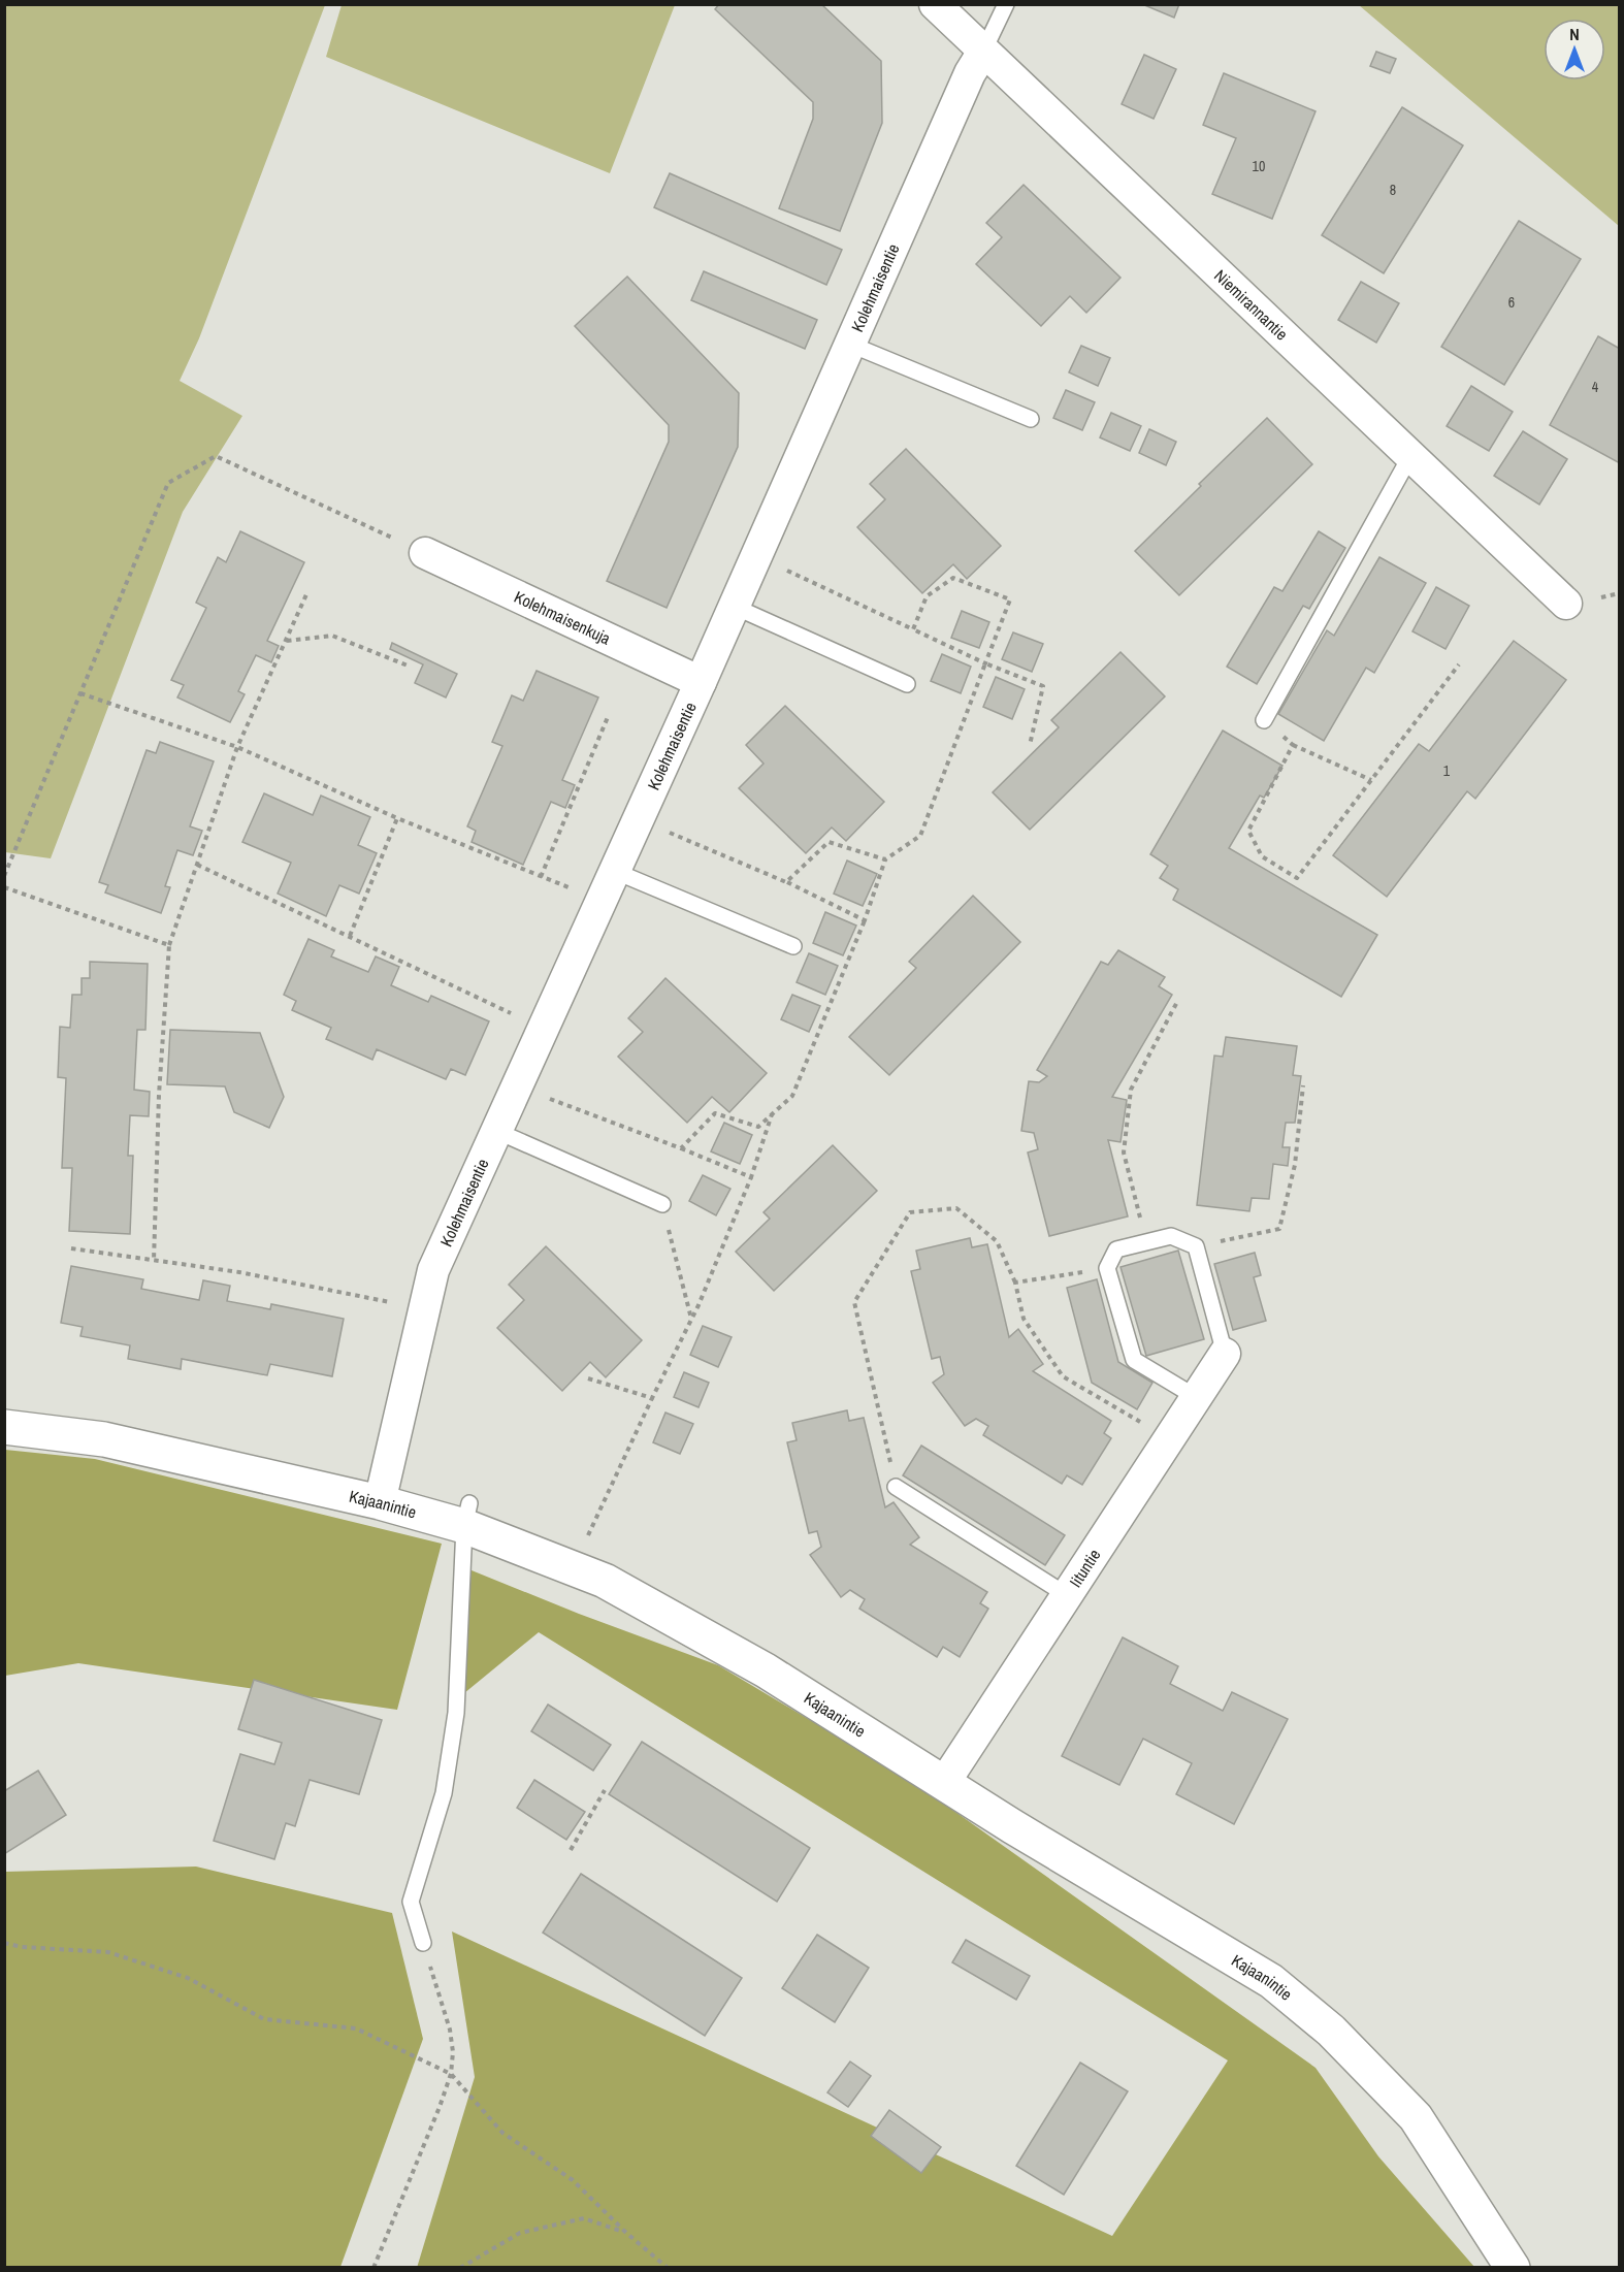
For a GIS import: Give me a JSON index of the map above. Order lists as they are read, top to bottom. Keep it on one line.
{"streets":{"street":["Kolehmaisentie","Niemirannantie","Kolehmaisenkuja","Kajaanintie","Iituntie"]},"crossings":[["Kolehmaisentie","Niemirannantie"],["Kolehmaisentie","Kolehmaisenkuja"],["Kolehmaisentie","Kajaanintie"],["Kajaanintie","Iituntie"]],"house_numbers":["10","8","6","4","1"],"north":"top"}
